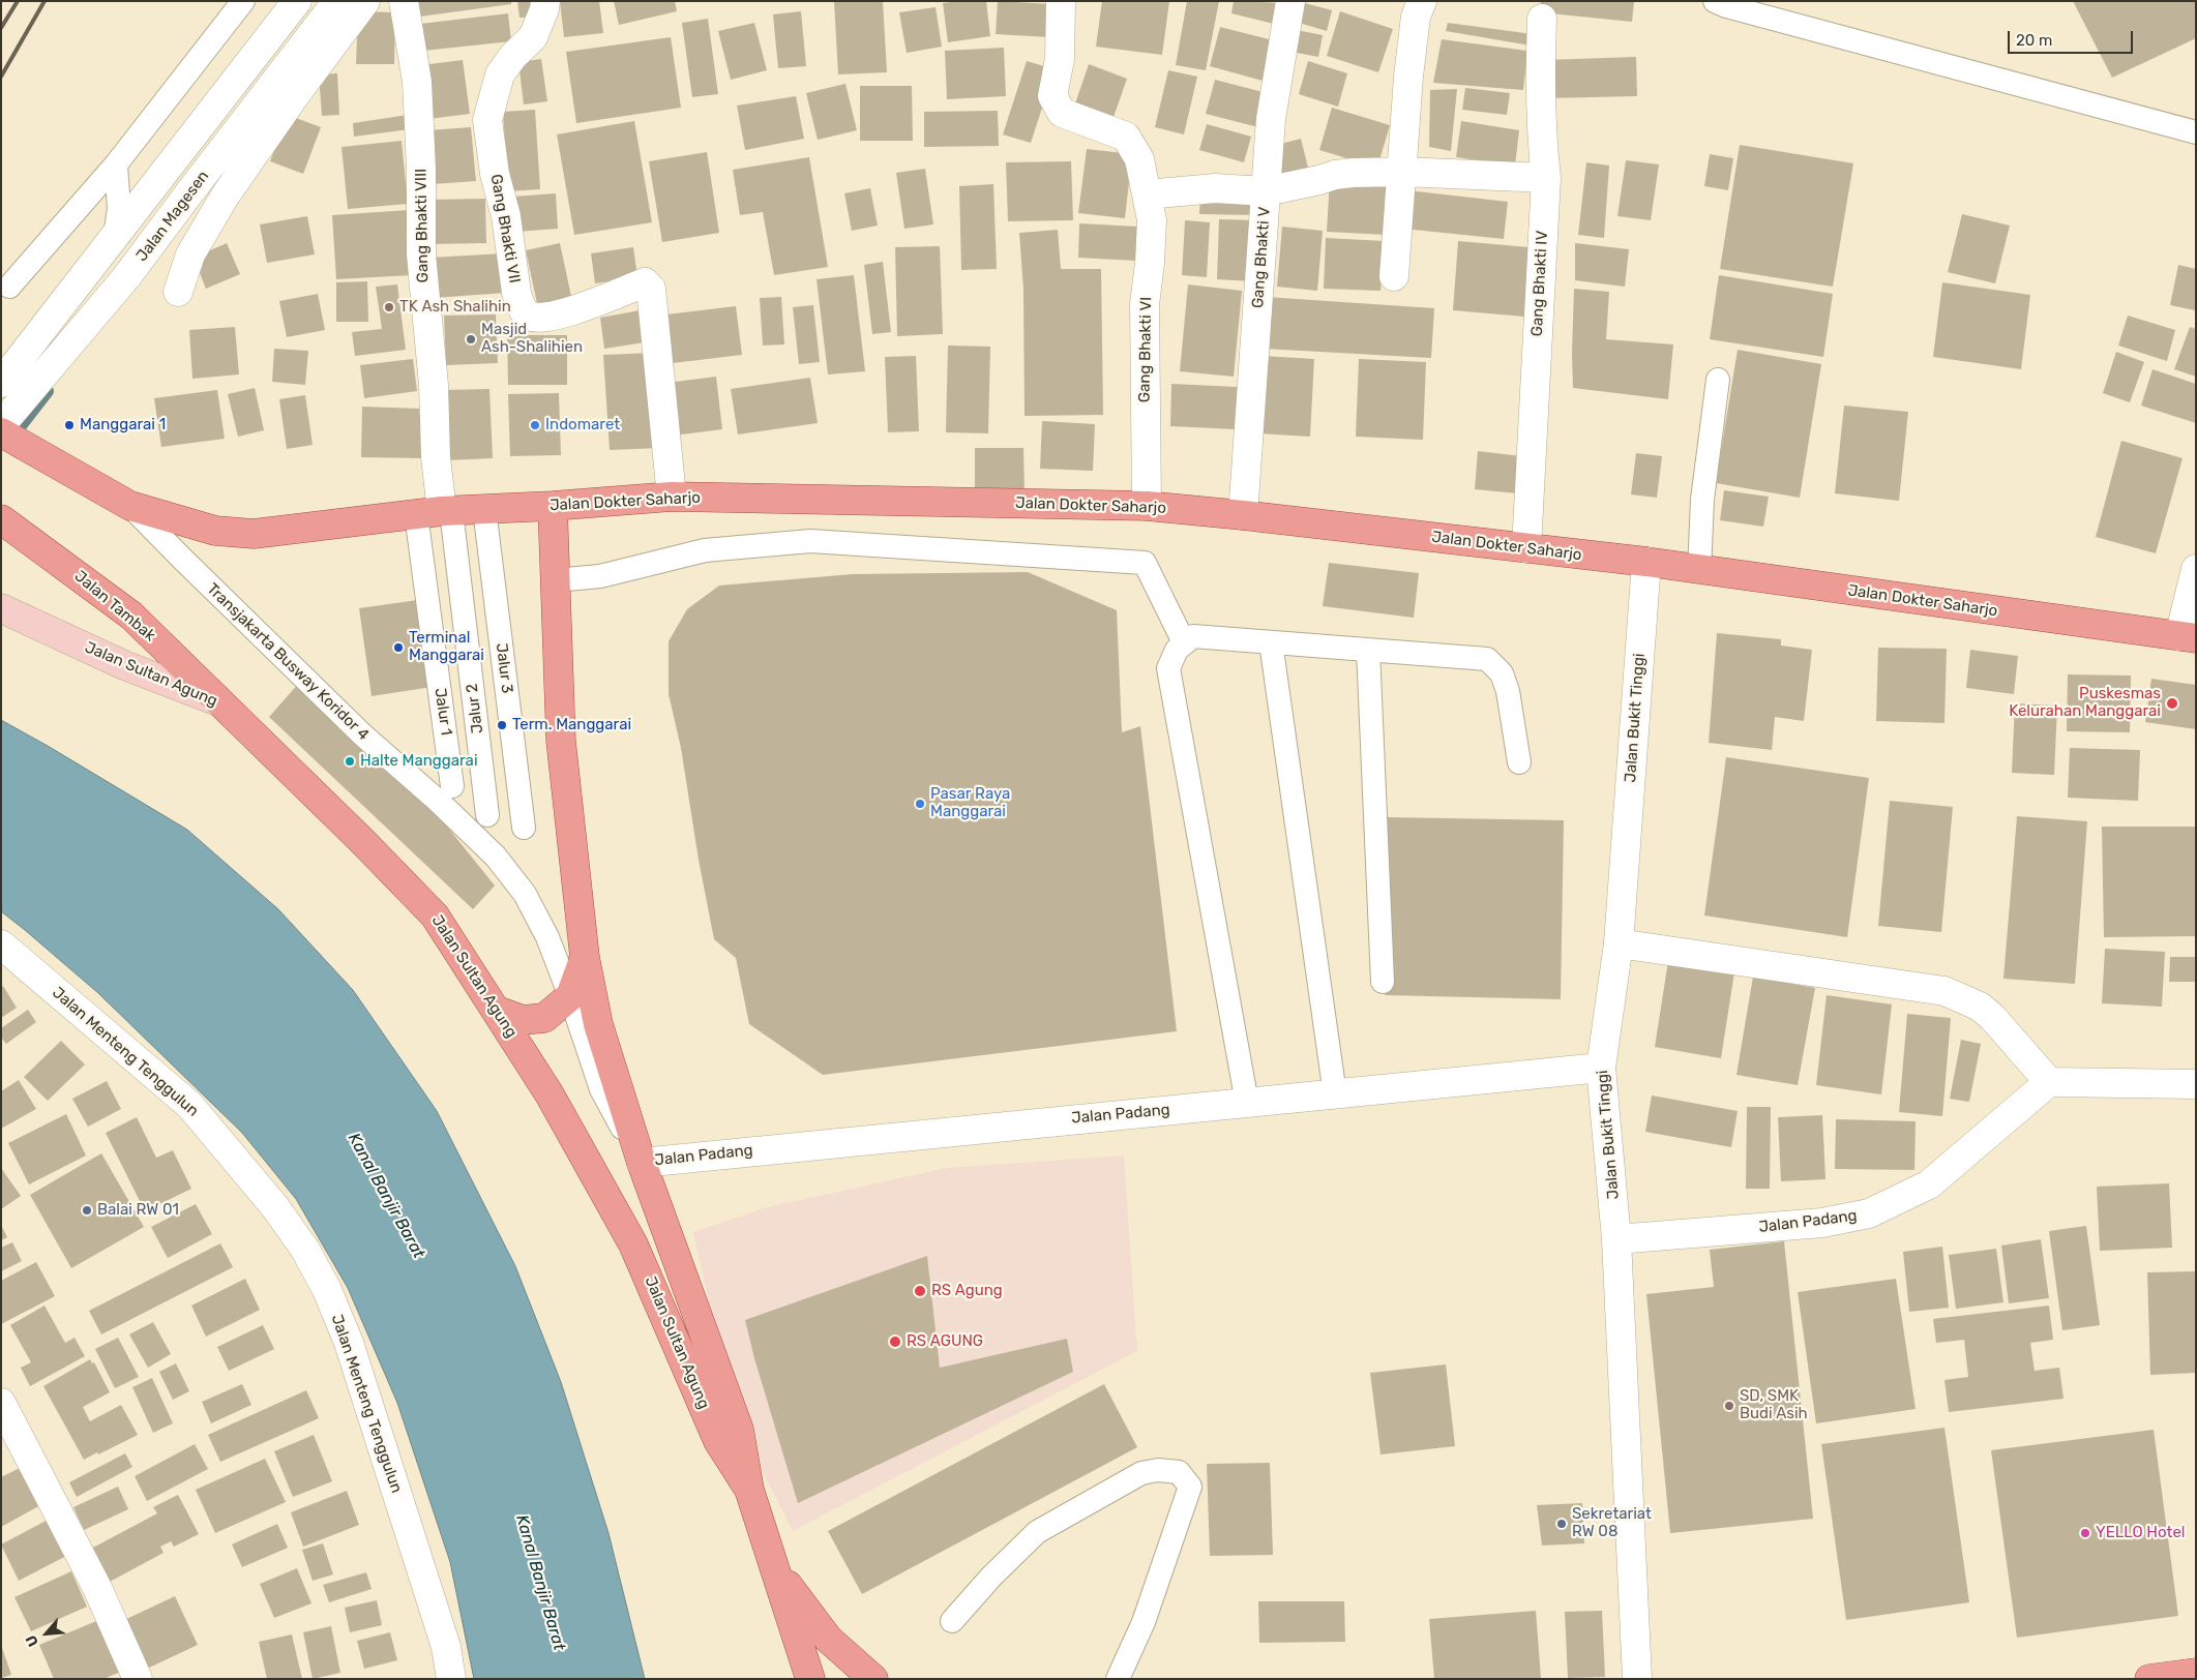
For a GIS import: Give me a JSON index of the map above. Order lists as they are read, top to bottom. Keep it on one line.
{"streets":{"main road":["Jalan Dokter Saharjo","Jalan Tambak","Jalan Sultan Agung"],"street":["Jalan Magesen","Gang Bhakti VIII","Gang Bhakti VII","Gang Bhakti V","Gang Bhakti IV","Gang Bhakti VI","Jalan Bukit Tinggi","Jalan Menteng Tenggulun","Jalan Padang"],"lane":["Transjakarta Busway Koridor 4","Jalur 3","Jalur 2","Jalur 1"]},"crossings":[["Gang Bhakti VIII","Jalan Dokter Saharjo"],["Gang Bhakti VIII","Jalur 2"],["Gang Bhakti VIII","Jalur 1"],["Gang Bhakti VII","Jalan Dokter Saharjo"],["Gang Bhakti V","Jalan Dokter Saharjo"],["Gang Bhakti IV","Jalan Dokter Saharjo"],["Gang Bhakti VI","Jalan Dokter Saharjo"],["Jalan Dokter Saharjo","Transjakarta Busway Koridor 4"],["Jalan Dokter Saharjo","Jalur 3"],["Jalan Dokter Saharjo","Jalan Sultan Agung"],["Jalan Dokter Saharjo","Jalur 2"],["Jalan Dokter Saharjo","Jalur 1"],["Jalan Dokter Saharjo","Jalan Bukit Tinggi"],["Jalan Tambak","Jalan Sultan Agung"],["Transjakarta Busway Koridor 4","Jalan Sultan Agung"],["Transjakarta Busway Koridor 4","Jalan Padang"],["Jalan Sultan Agung","Jalan Padang"],["Jalur 2","Jalur 1"],["Jalan Bukit Tinggi","Jalan Padang"]],"water":["Kanal Banjir Barat"],"places":["TK Ash Shalihin","Masjid Ash-Shalihien","Manggarai 1","Indomaret","Terminal Manggarai","Puskesmas Kelurahan Manggarai","Term. Manggarai","Halte Manggarai","Pasar Raya Manggarai","Balai RW 01","RS Agung","RS AGUNG","SD, SMK Budi Asih","Sekretariat RW 08","YELLO Hotel"],"scale_bar":"20 m","north":"bottom left"}
